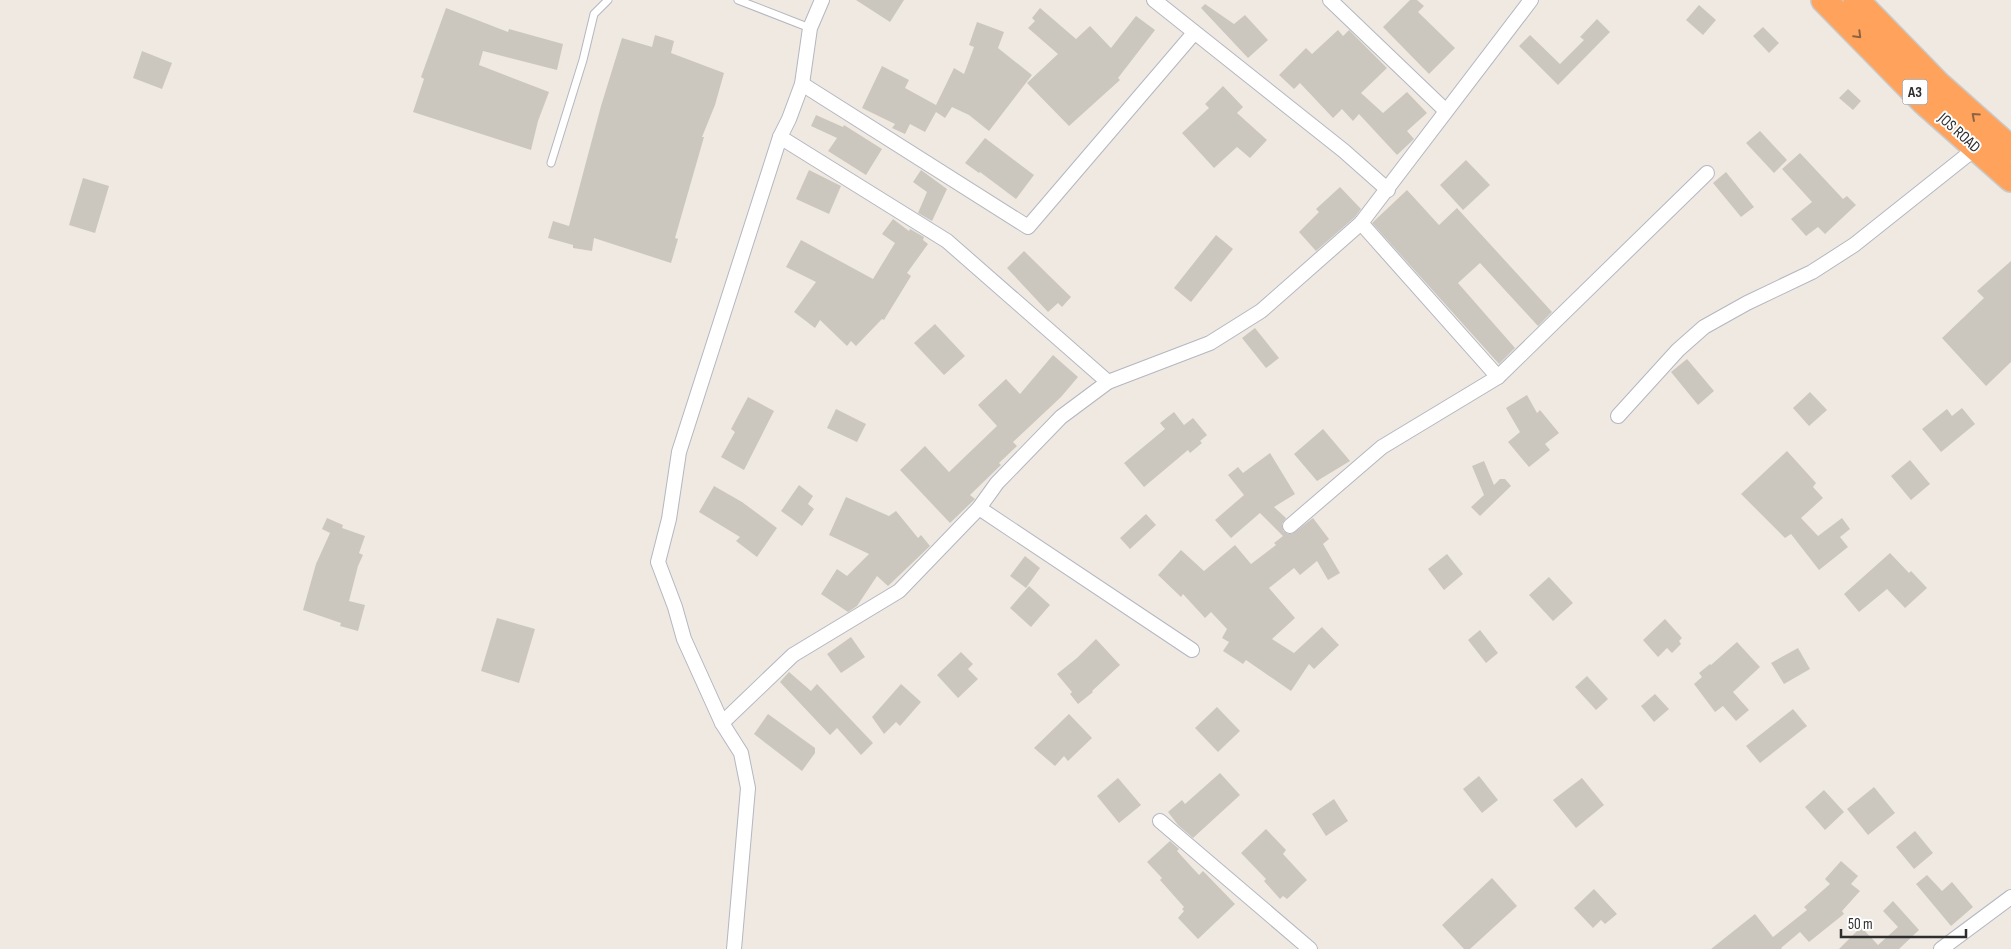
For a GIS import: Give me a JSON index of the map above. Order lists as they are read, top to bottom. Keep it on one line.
{"streets":{"highway":["A3","JOS ROAD"]},"scale_bar":"50 m"}
